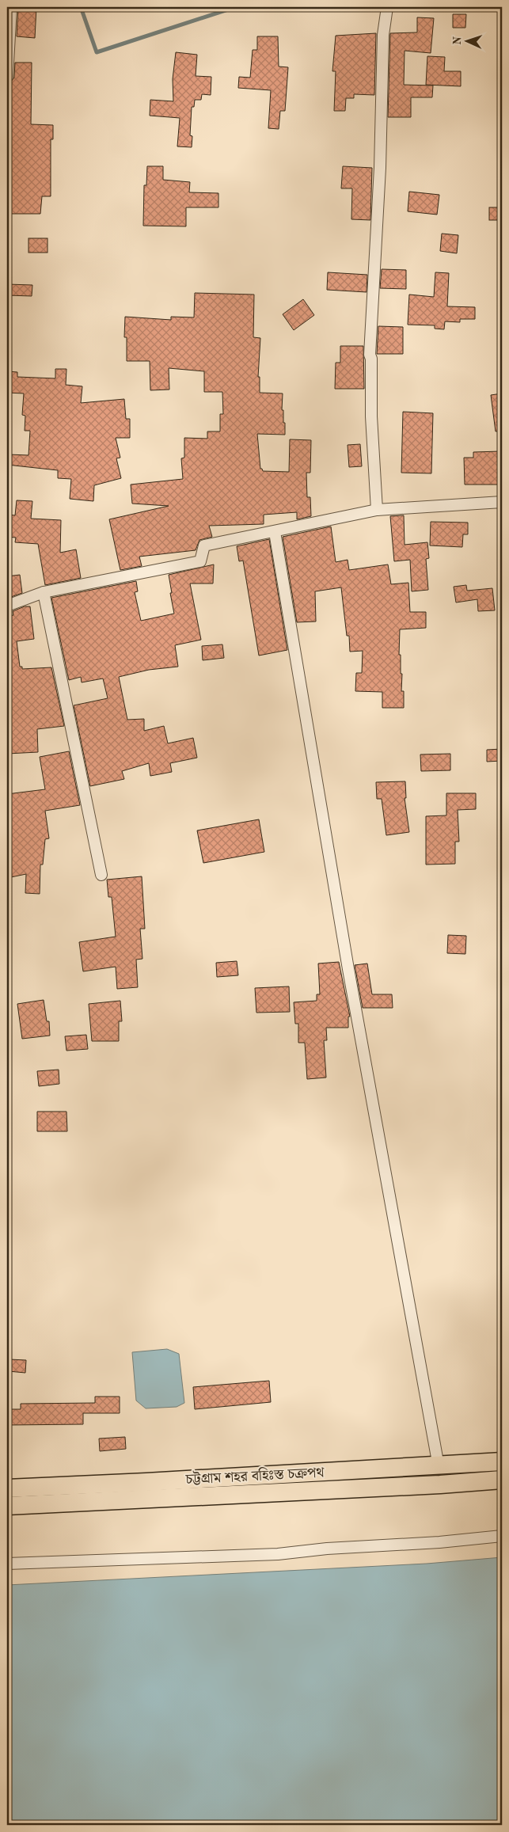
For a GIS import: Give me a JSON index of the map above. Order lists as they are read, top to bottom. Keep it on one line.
{"streets":{"main road":["চট্টগ্রাম শহর বহিঃস্ত চক্রপথ"]},"north":"left"}
